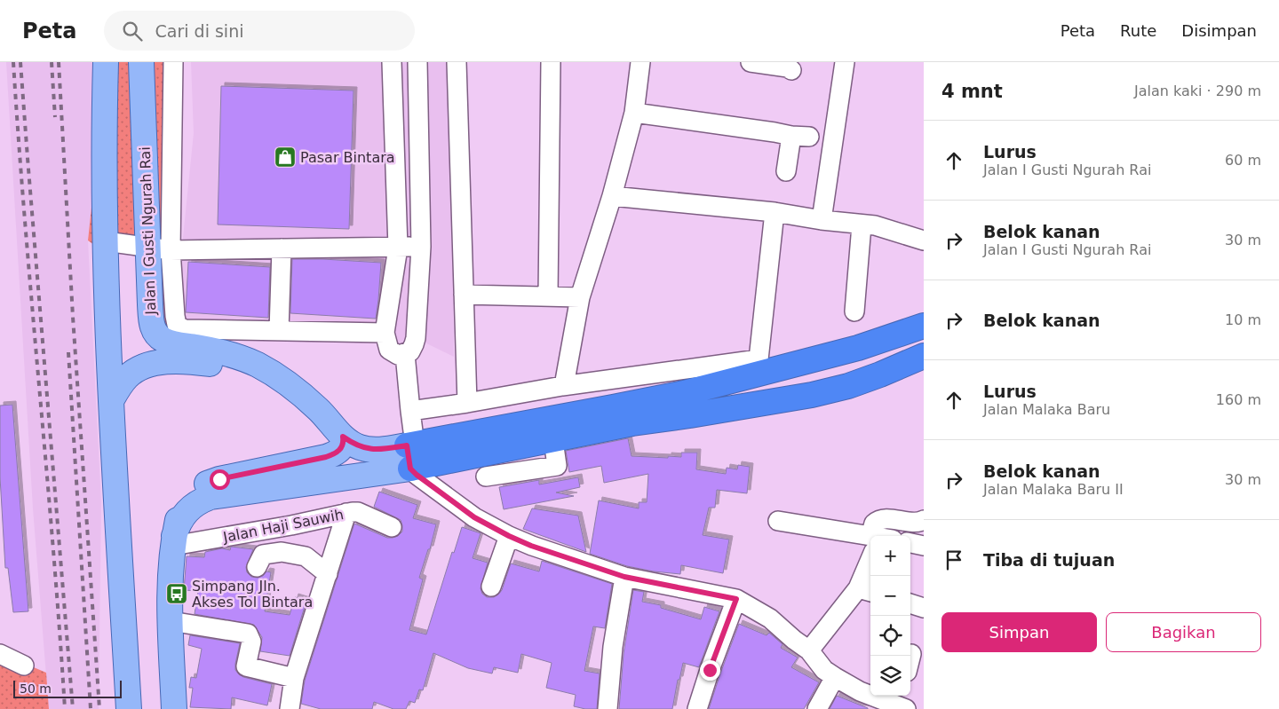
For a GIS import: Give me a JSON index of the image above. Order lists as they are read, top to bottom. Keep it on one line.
{"streets":{"main road":["Jalan I Gusti Ngurah Rai"],"street":["Jalan Haji Sauwih"]},"places":{"shop":["Pasar Bintara"],"bus stop":["Simpang Jln. Akses Tol Bintara"]},"scale_bar":"50 m","page":{"header":"Peta","search":"Cari di sini","nav":["Peta","Rute","Disimpan"],"heading":["4 mnt","Jalan kaki · 290 m"],"list":[["Lurus","Jalan I Gusti Ngurah Rai","60 m"],["Belok kanan","Jalan I Gusti Ngurah Rai","30 m"],["Belok kanan","10 m"],["Lurus","Jalan Malaka Baru","160 m"],["Belok kanan","Jalan Malaka Baru II","30 m"],"Tiba di tujuan"],"map_buttons":["+","−"],"buttons":["Simpan","Bagikan"],"scale":"50 m"}}
